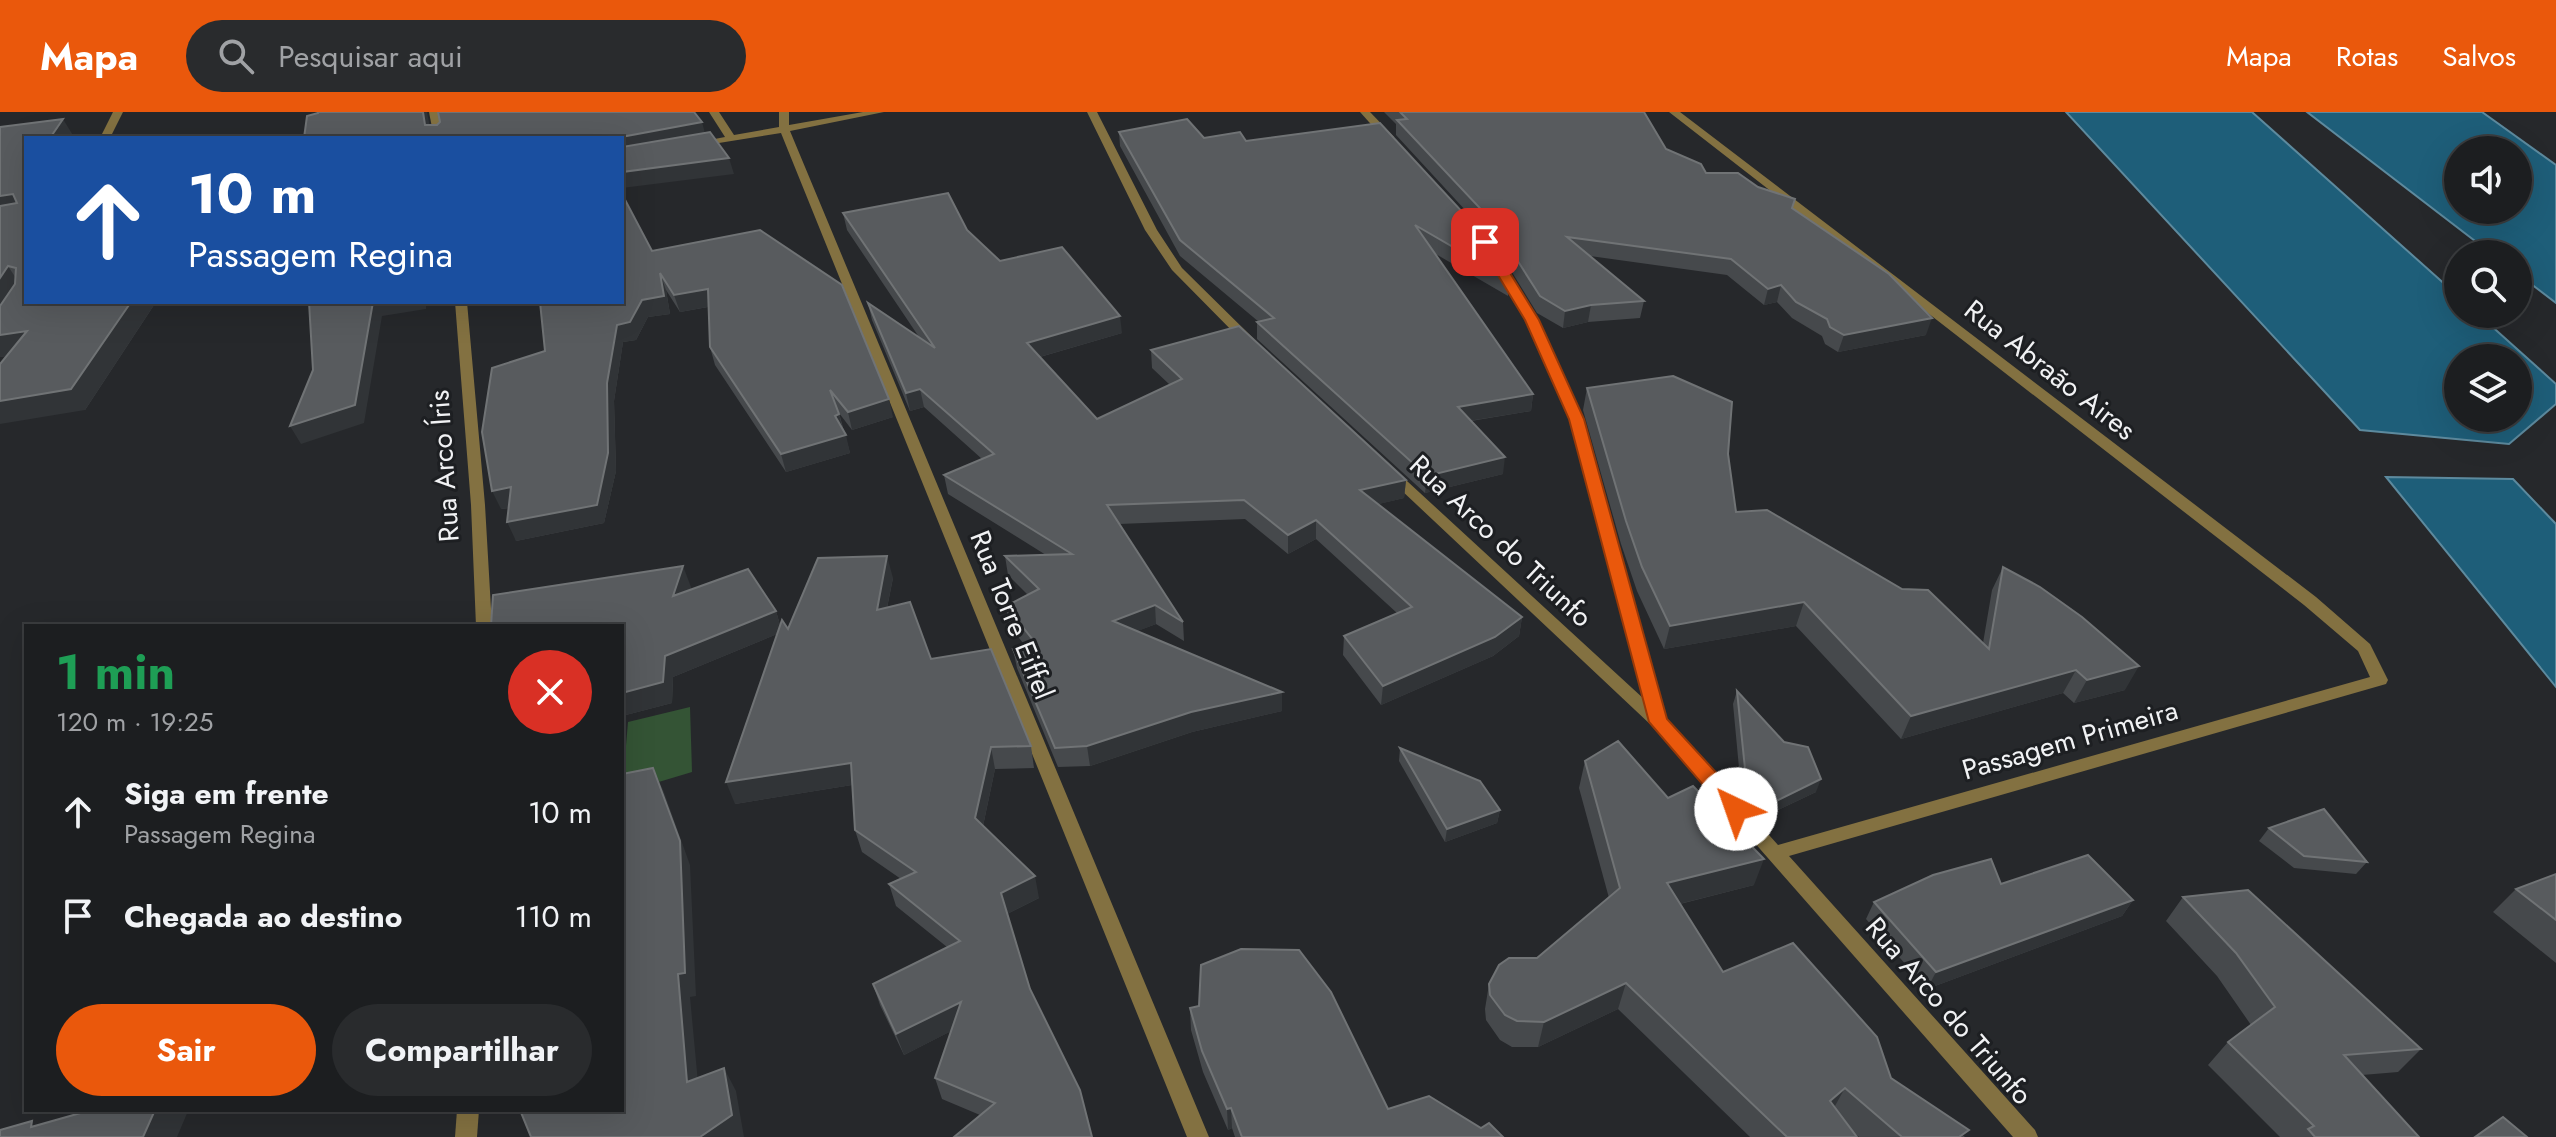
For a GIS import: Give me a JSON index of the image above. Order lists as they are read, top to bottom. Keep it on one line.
{"streets":{"street":["Rua Abraão Aires","Rua Arco Íris","Rua Arco do Triunfo","Rua Torre Eiffel","Passagem Primeira"]},"crossings":[["Rua Abraão Aires","Passagem Primeira"],["Rua Arco do Triunfo","Passagem Primeira"]],"page":{"header":"Mapa","search":"Pesquisar aqui","nav":["Mapa","Rotas","Salvos"],"turn":["10 m","Passagem Regina"],"heading":["1 min","120 m · 19:25"],"list":[{"name":"Siga em frente","note":"Passagem Regina","value":"10 m"},{"name":"Chegada ao destino","value":"110 m"}],"buttons":["Sair","Compartilhar"]}}
